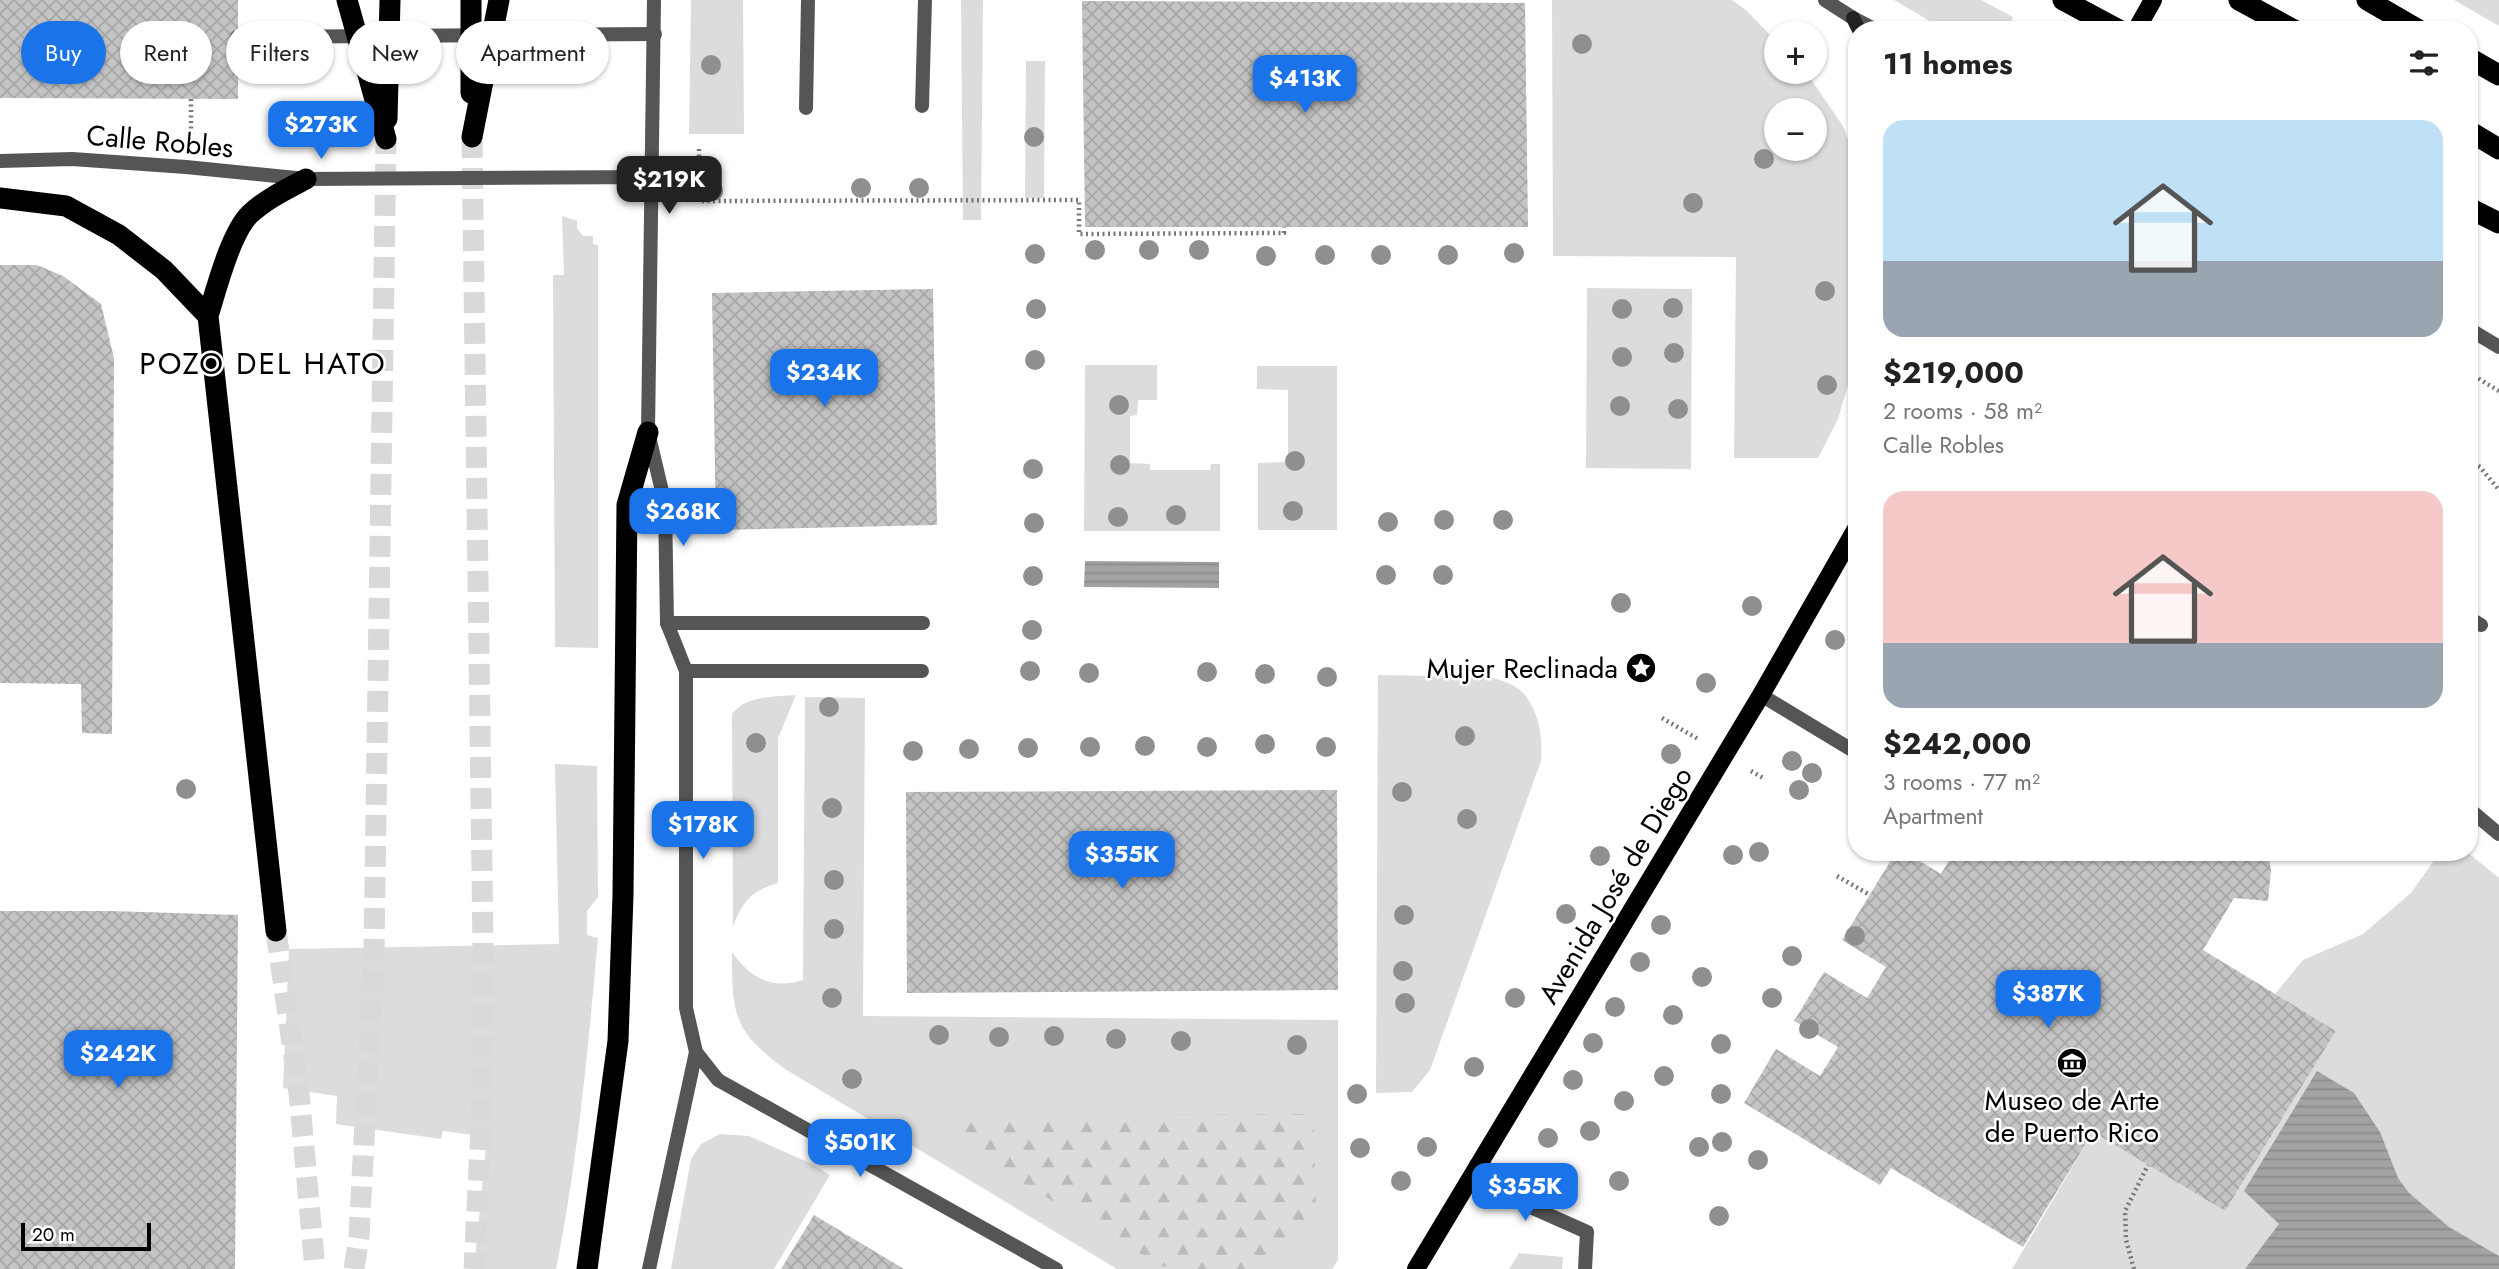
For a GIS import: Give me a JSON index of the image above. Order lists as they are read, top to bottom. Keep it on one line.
{"streets":{"main road":["Avenida José de Diego"],"street":["Calle Robles"]},"districts":["POZO DEL HATO"],"places":{"place":["Mujer Reclinada"],"museum":["Museo de Arte de Puerto Rico"]},"scale_bar":"20 m","page":{"map_buttons":["+","−"],"chip":["Buy","Rent","Filters","New","Apartment"],"heading":"11 homes","price":["$413K","$273K","$219K","$234K","$268K","$178K","$355K","$387K","$242K","$501K","$355K"],"list":[{"name":"$219,000","note":"2 rooms · 58 m² · Calle Robles"},{"name":"$242,000","note":"3 rooms · 77 m² · Apartment"}],"scale":"20 m"}}
